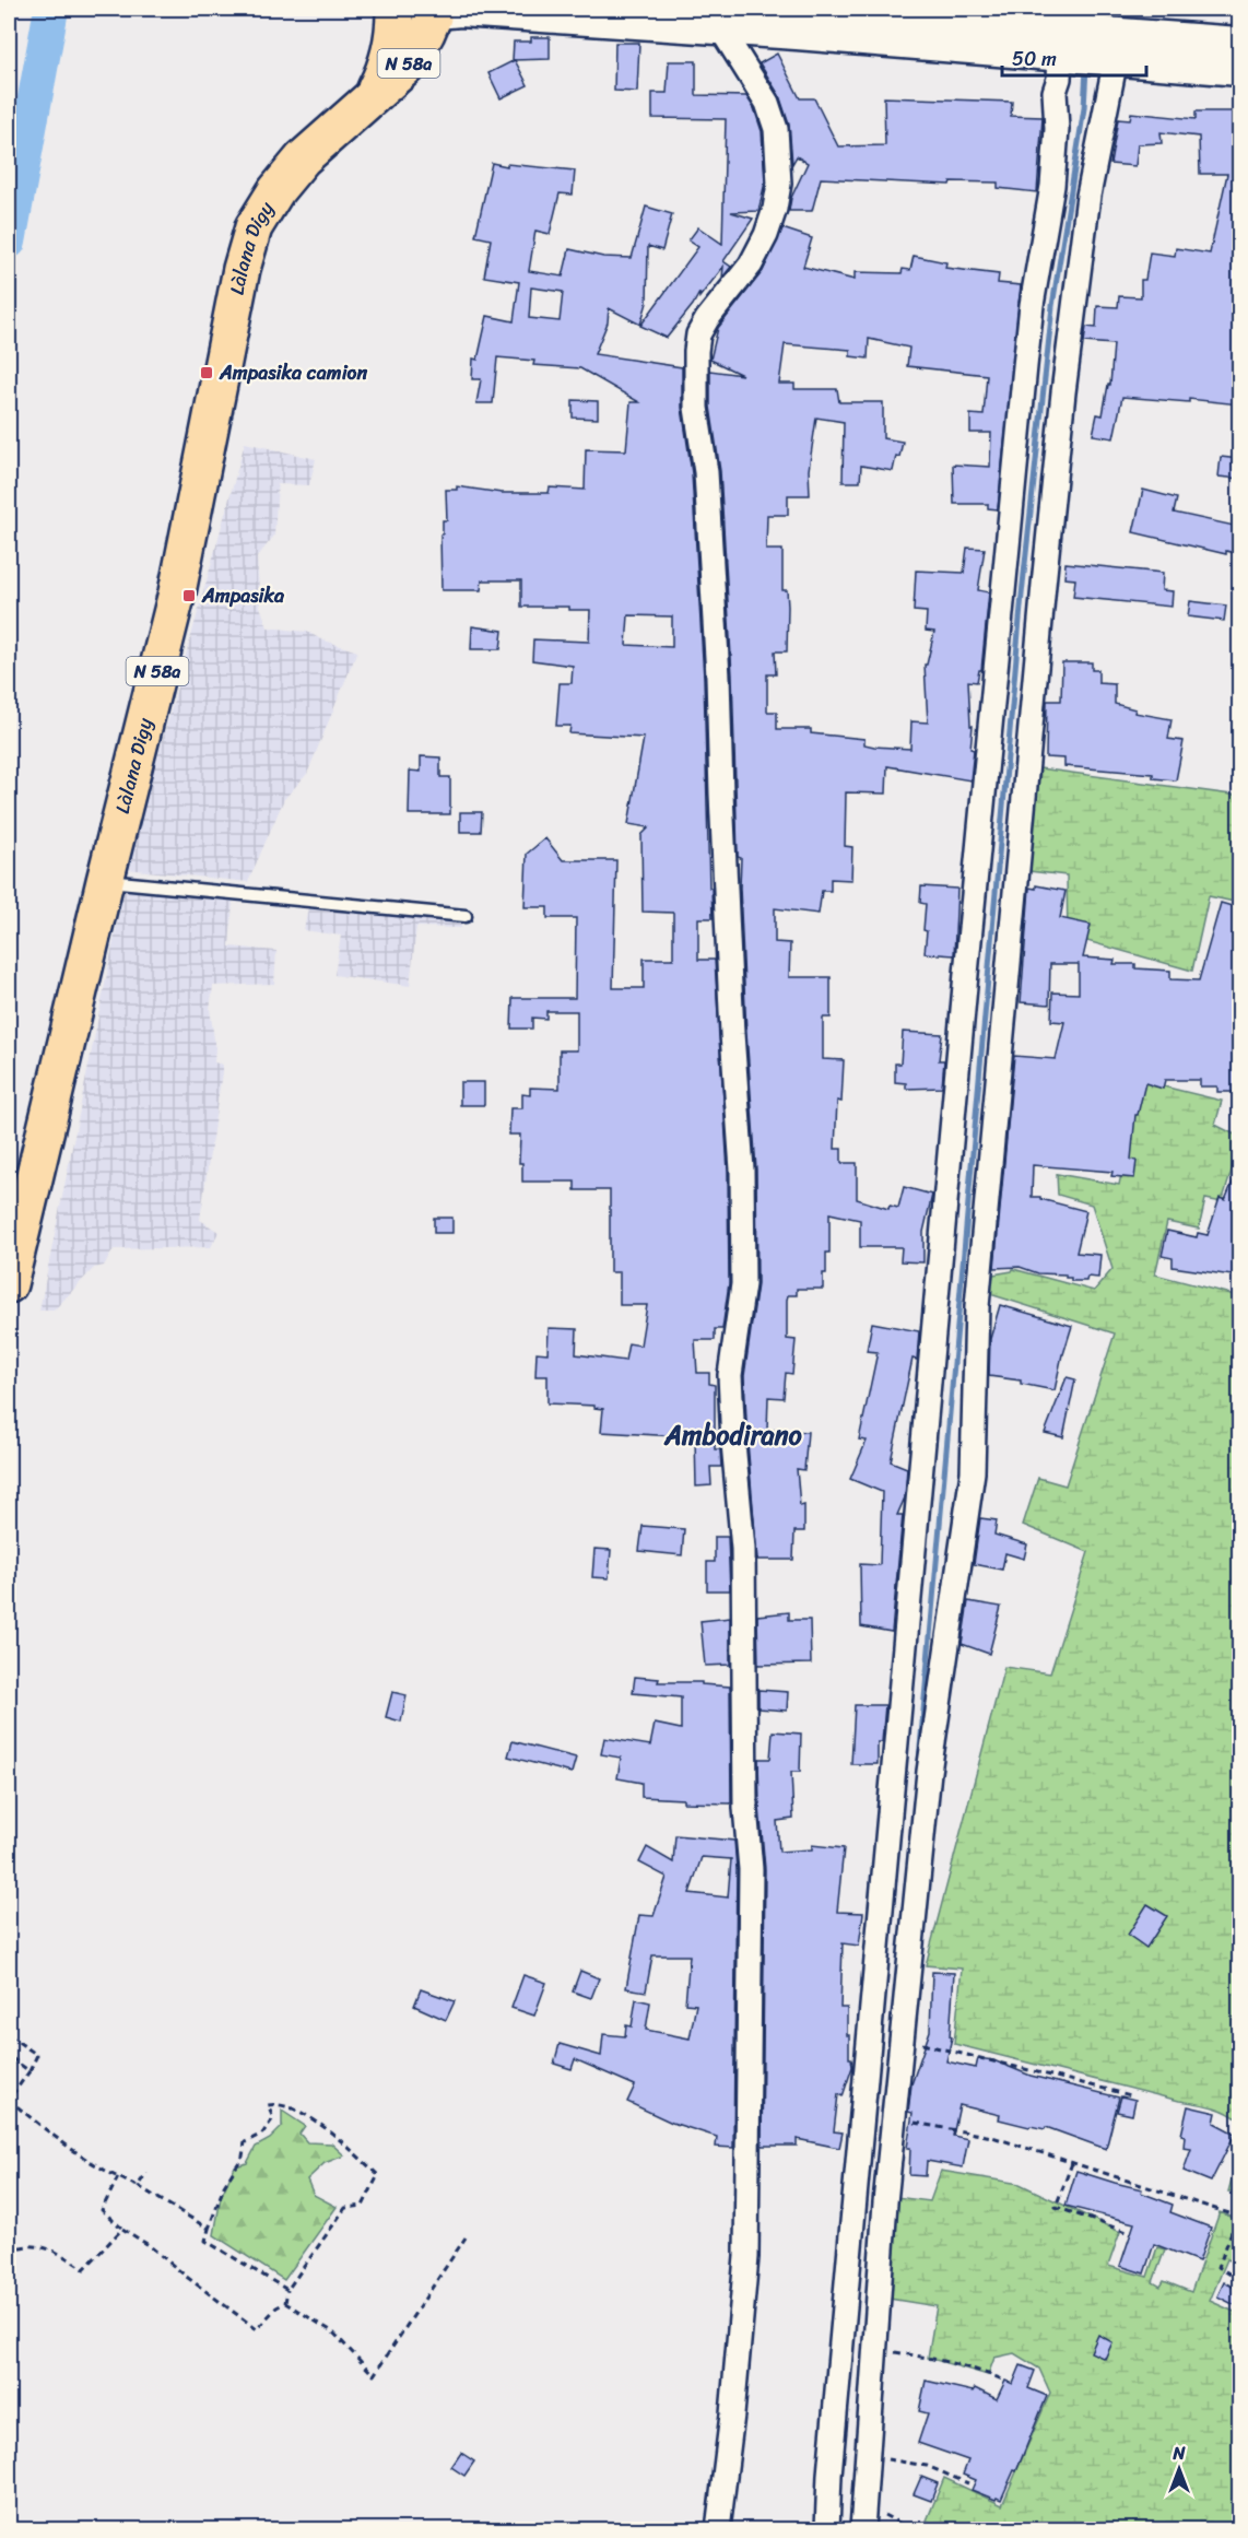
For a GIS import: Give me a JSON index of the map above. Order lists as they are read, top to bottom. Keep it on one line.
{"streets":{"main road":["N 58a","Làlana Digy"]},"crossings":[["N 58a","Làlana Digy"]],"districts":["Ambodirano"],"places":{"transit":["Ampasika camion","Ampasika"]},"scale_bar":"50 m","north":"top"}
